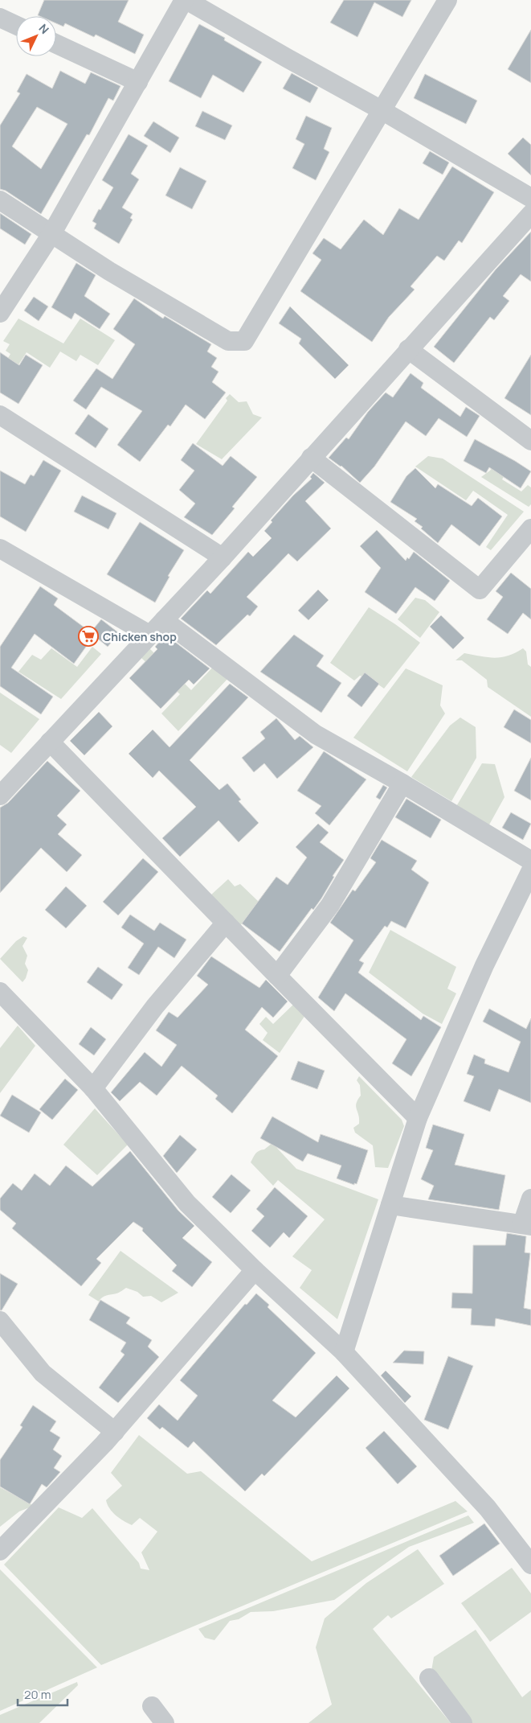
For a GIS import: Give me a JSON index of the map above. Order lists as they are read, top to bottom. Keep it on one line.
{"places":{"supermarket":["Chicken shop"]},"scale_bar":"20 m","north":"top right"}
